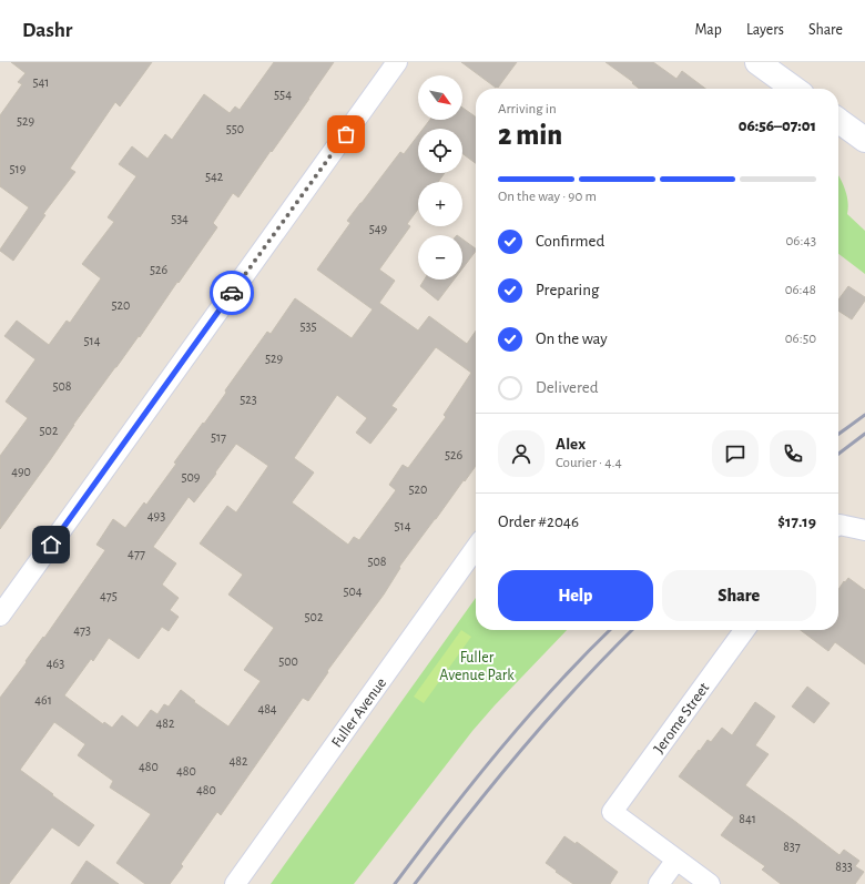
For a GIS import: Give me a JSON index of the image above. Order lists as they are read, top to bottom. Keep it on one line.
{"streets":{"street":["Fuller Avenue","Jerome Street"]},"parks":["Fuller Avenue Park"],"house_numbers":["541","554","529","550","519","542","534","549","526","520","535","514","529","508","523","502","517","526","490","509","520","493","514","477","508","504","475","502","473","500","463","461","484","482","482","480","480","480","841","837","833"],"north":"bottom right","page":{"header":"Dashr","nav":["Map","Layers","Share"],"map_buttons":["+","−"],"heading":["2 min","Arriving in","06:56–07:01"],"panel":["Alex","Courier · 4.4","Order #2046","$17.19"],"bar":"On the way · 90 m","list":[["Confirmed","06:43"],["Preparing","06:48"],["On the way","06:50"],"Delivered"],"buttons":["Help","Share"]}}
